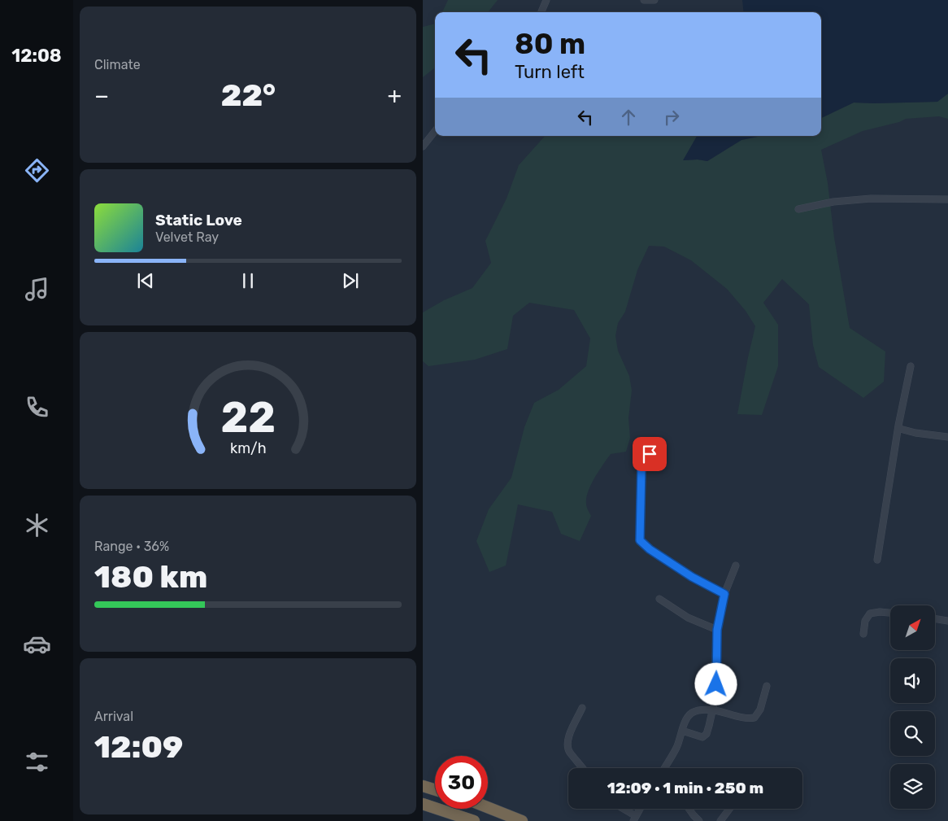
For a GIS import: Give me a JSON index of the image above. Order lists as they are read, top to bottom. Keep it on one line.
{"north":"top right","page":{"tabs":"12:08","tile":["Climate",["Range · 36%","180 km"],["Arrival","12:09"]],"turn":["80 m","Turn left"],"heat":["−","22°","+"],"song":["Static Love","Velvet Ray"],"limit":"30","trip":"12:09 · 1 min · 250 m","gauge":["22","km/h"]}}
